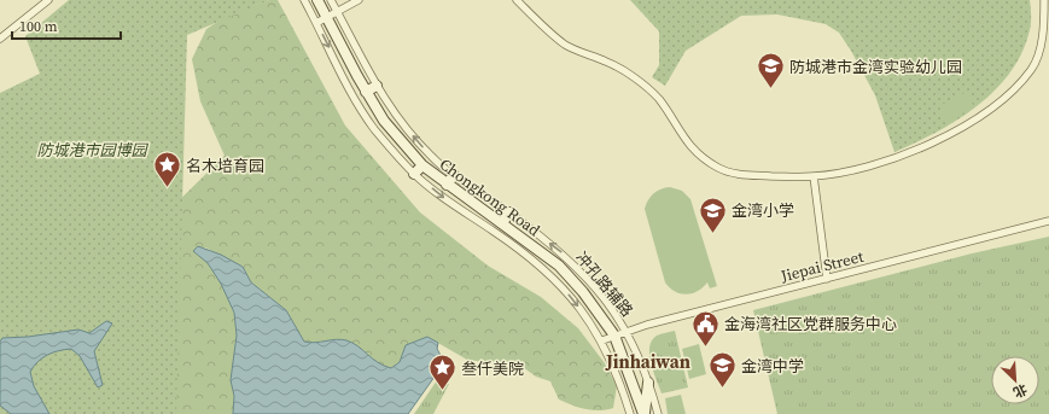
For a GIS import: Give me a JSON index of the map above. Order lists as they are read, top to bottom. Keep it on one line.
{"streets":{"main road":["Chongkong Road"],"street":["Jiepai Street","冲孔路辅路"]},"crossings":[["Chongkong Road","Jiepai Street"],["Jiepai Street","冲孔路辅路"]],"districts":["Jinhaiwan"],"parks":["防城港市园博园"],"places":{"school or university":["防城港市金湾实验幼儿园","金湾小学","金湾中学"],"place":["名木培育园","叁仟美院"],"public building":["金海湾社区党群服务中心"]},"scale_bar":"100 m","north":"bottom right"}
